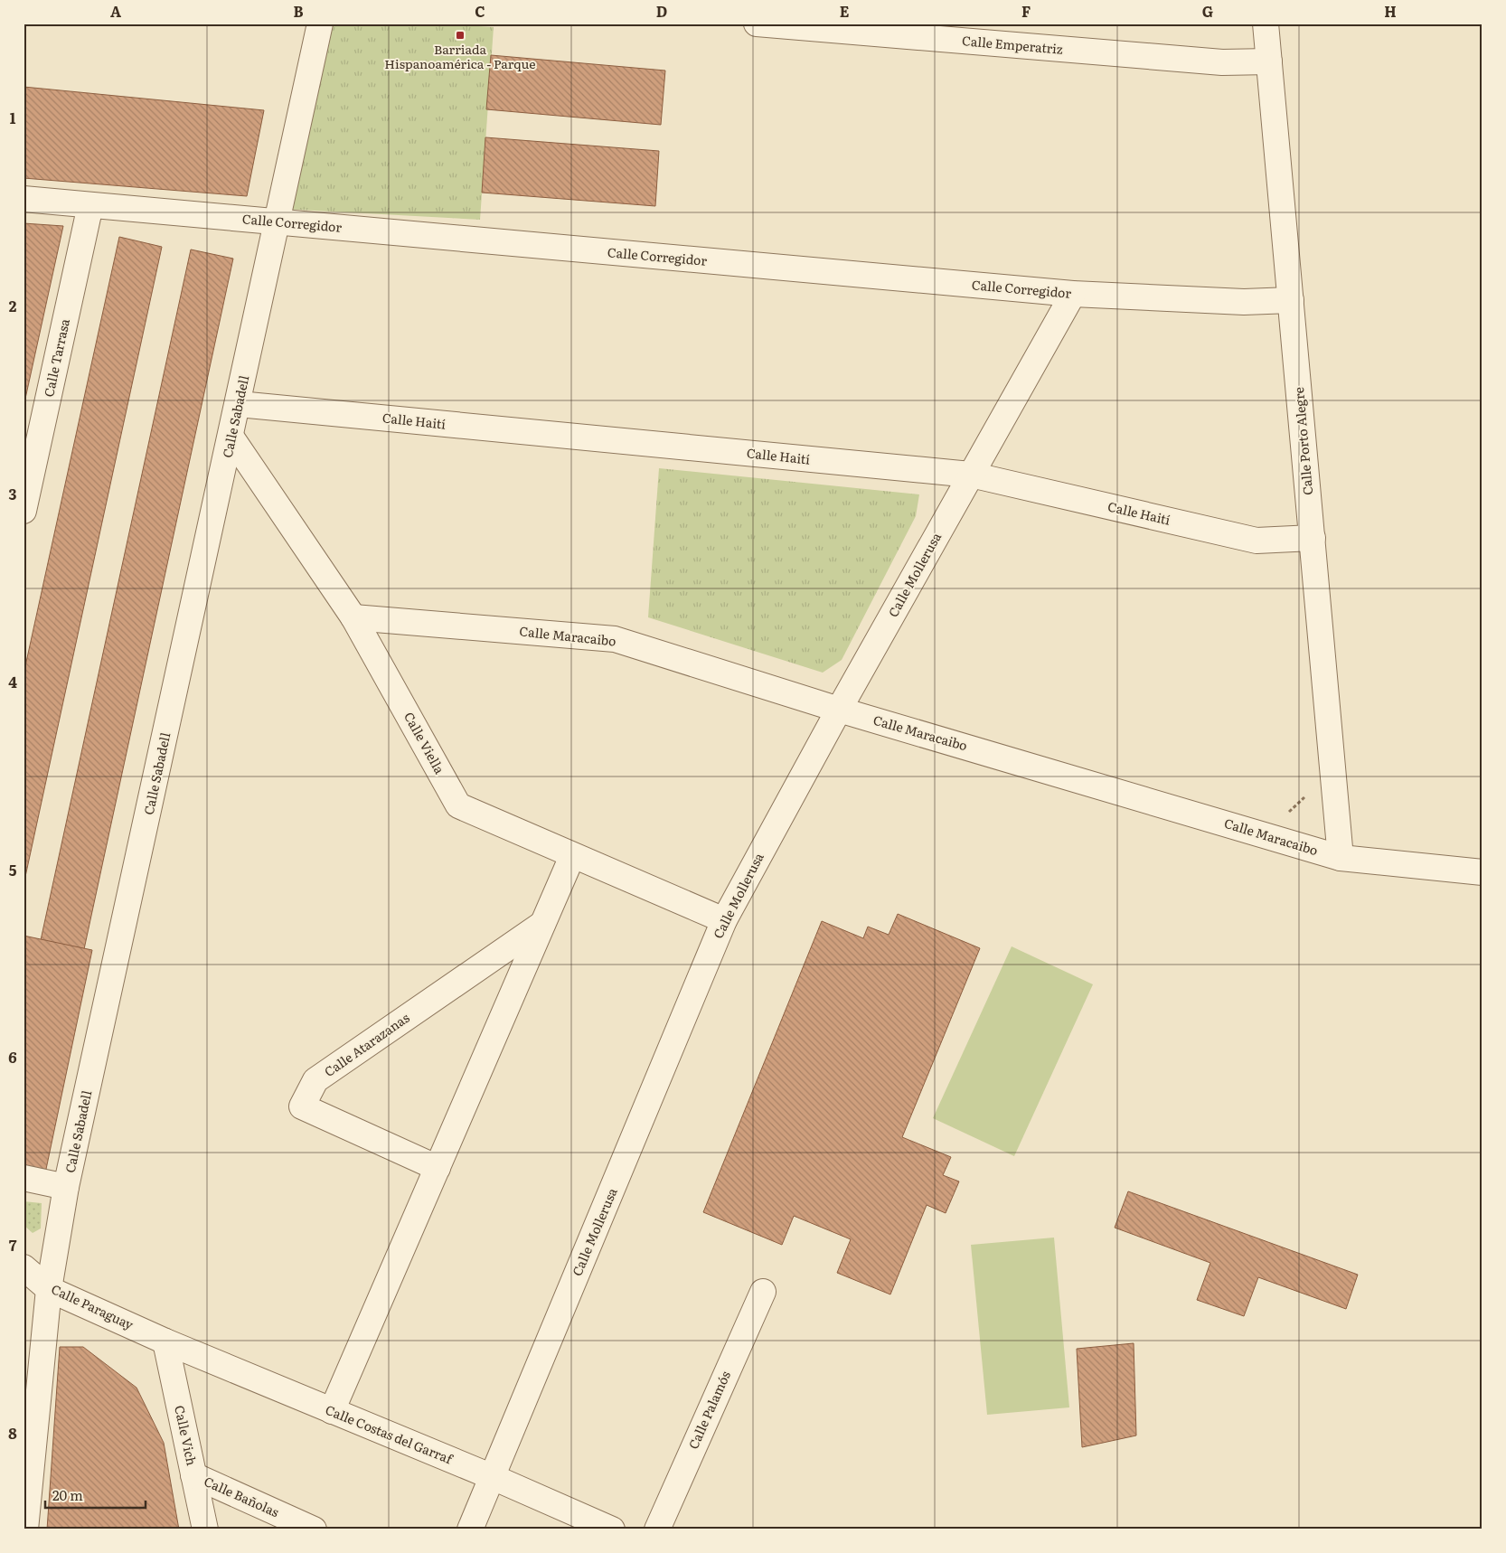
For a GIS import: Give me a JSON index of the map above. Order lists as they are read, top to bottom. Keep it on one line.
{"streets":{"street":["Calle Emperatriz","Calle Corregidor","Calle Tarrasa","Calle Sabadell","Calle Haití","Calle Porto Alegre","Calle Mollerusa","Calle Maracaibo","Calle Viella","Calle Atarazanas","Calle Paraguay","Calle Palamós","Calle Costas del Garraf","Calle Vich","Calle Bañolas"]},"crossings":[["Calle Emperatriz","Calle Porto Alegre"],["Calle Corregidor","Calle Tarrasa"],["Calle Corregidor","Calle Sabadell"],["Calle Corregidor","Calle Porto Alegre"],["Calle Corregidor","Calle Mollerusa"],["Calle Sabadell","Calle Haití"],["Calle Sabadell","Calle Viella"],["Calle Sabadell","Calle Paraguay"],["Calle Haití","Calle Porto Alegre"],["Calle Haití","Calle Mollerusa"],["Calle Porto Alegre","Calle Maracaibo"],["Calle Mollerusa","Calle Maracaibo"],["Calle Mollerusa","Calle Viella"],["Calle Mollerusa","Calle Costas del Garraf"],["Calle Maracaibo","Calle Viella"],["Calle Paraguay","Calle Costas del Garraf"],["Calle Paraguay","Calle Vich"],["Calle Costas del Garraf","Calle Vich"],["Calle Vich","Calle Bañolas"]],"places":{"transit":["Barriada Hispanoamérica - Parque"]},"scale_bar":"20 m","grid":{"columns":["A","B","C","D","E","F","G","H"],"rows":["1","2","3","4","5","6","7","8"]}}
